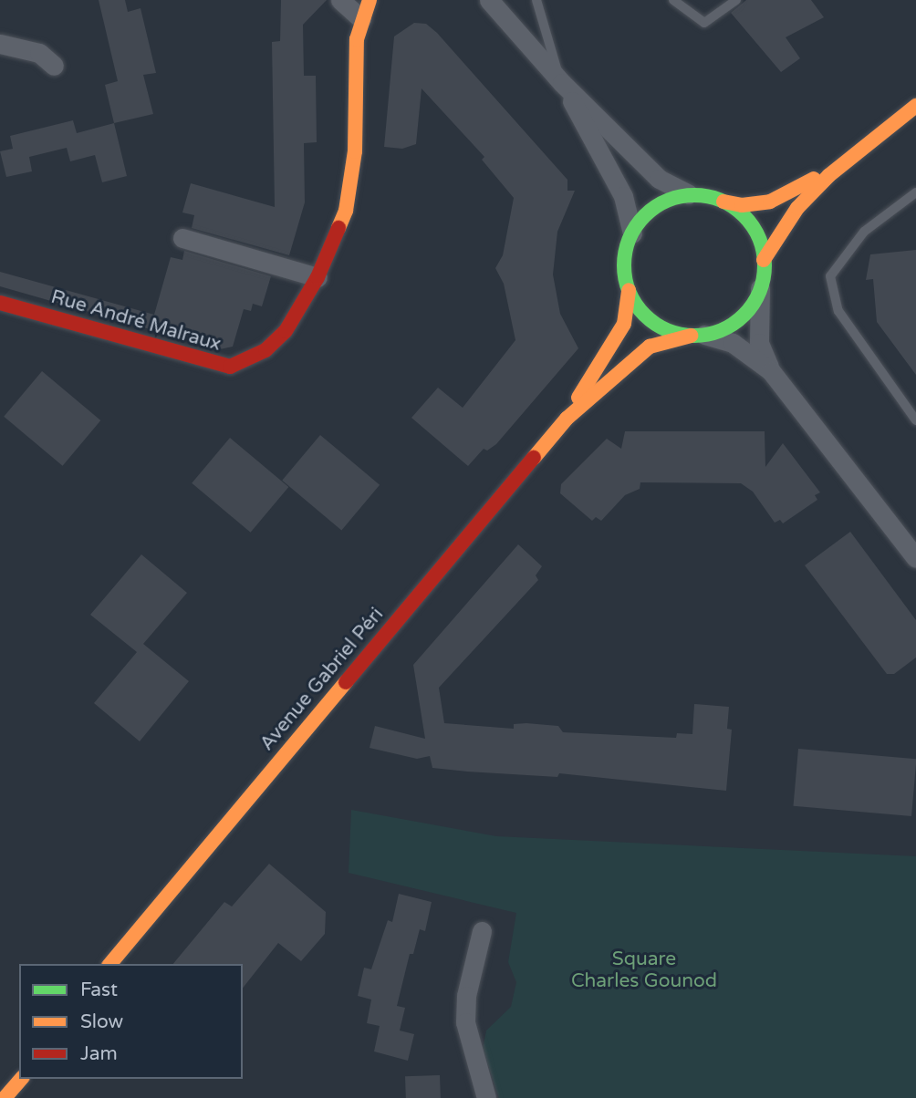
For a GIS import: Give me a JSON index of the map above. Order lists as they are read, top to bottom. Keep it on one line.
{"streets":{"main road":["Rue André Malraux","Avenue Gabriel Péri"]},"parks":["Square Charles Gounod"],"legend":["Fast","Slow","Jam"]}
